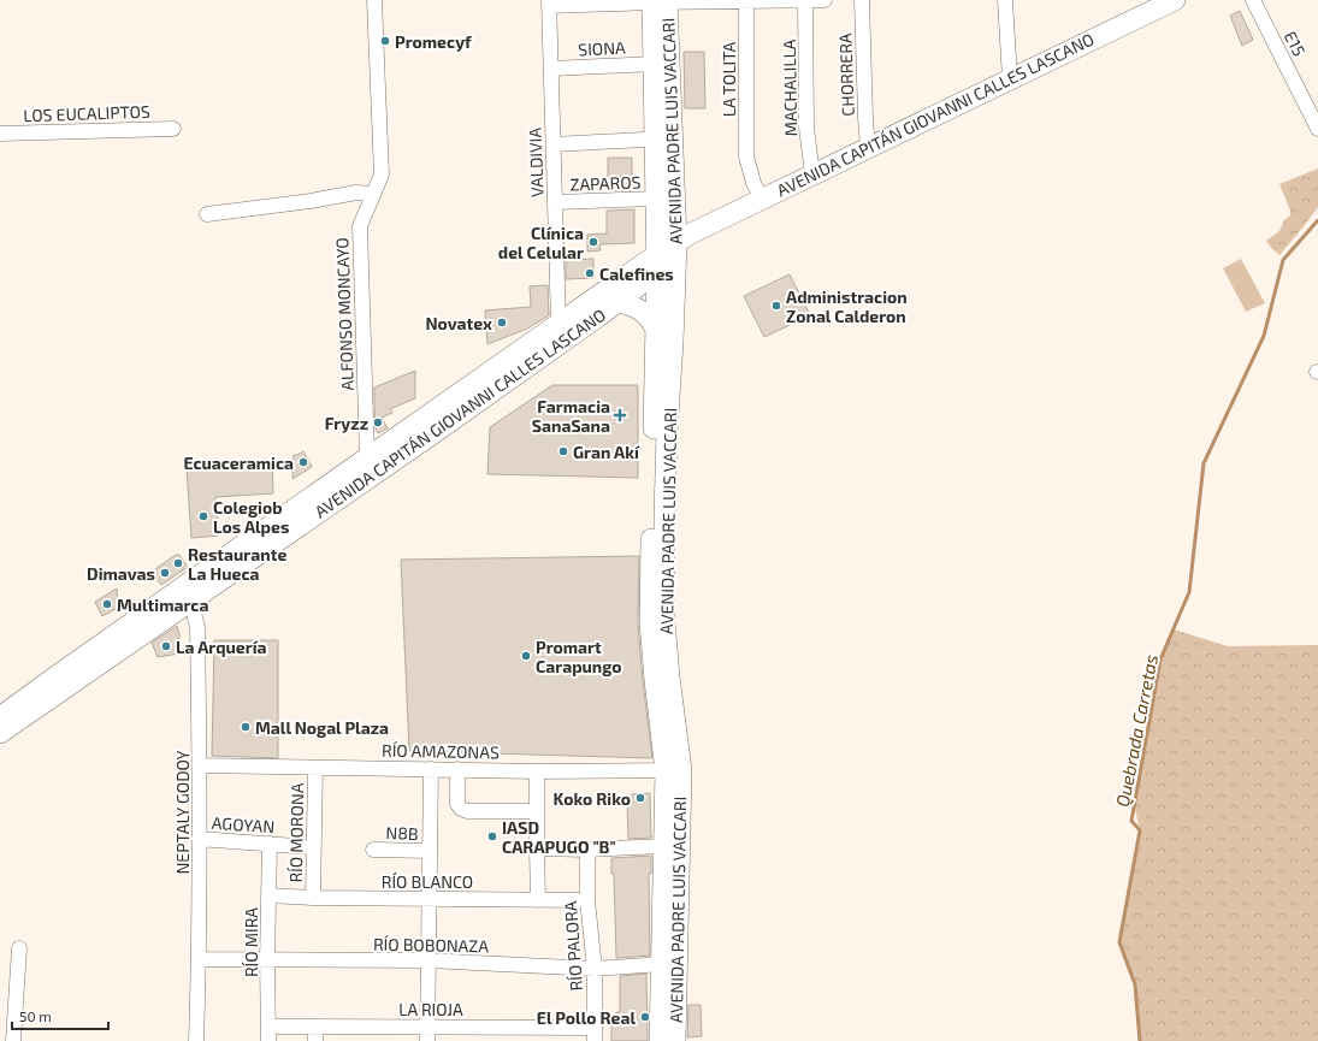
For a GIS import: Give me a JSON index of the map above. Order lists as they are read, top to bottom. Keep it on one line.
{"streets":{"main road":["AVENIDA CAPITÁN GIOVANNI CALLES LASCANO","AVENIDA PADRE LUIS VACCARI"],"street":["E15","SIONA","CHORRERA","LA TOLITA","MACHALILLA","LOS EUCALIPTOS","VALDIVIA","ZAPAROS","ALFONSO MONCAYO","RÍO AMAZONAS","NEPTALY GODOY","AGOYAN","RÍO MORONA","N8B","RÍO BLANCO","RÍO MIRA","RÍO BOBONAZA","RÍO PALORA","LA RIOJA"]},"crossings":[["SIONA","AVENIDA PADRE LUIS VACCARI"],["SIONA","VALDIVIA"],["CHORRERA","AVENIDA CAPITÁN GIOVANNI CALLES LASCANO"],["LA TOLITA","AVENIDA CAPITÁN GIOVANNI CALLES LASCANO"],["MACHALILLA","AVENIDA CAPITÁN GIOVANNI CALLES LASCANO"],["AVENIDA CAPITÁN GIOVANNI CALLES LASCANO","AVENIDA PADRE LUIS VACCARI"],["AVENIDA CAPITÁN GIOVANNI CALLES LASCANO","VALDIVIA"],["AVENIDA CAPITÁN GIOVANNI CALLES LASCANO","ALFONSO MONCAYO"],["AVENIDA CAPITÁN GIOVANNI CALLES LASCANO","NEPTALY GODOY"],["AVENIDA PADRE LUIS VACCARI","ZAPAROS"],["AVENIDA PADRE LUIS VACCARI","RÍO AMAZONAS"],["AVENIDA PADRE LUIS VACCARI","RÍO BOBONAZA"],["VALDIVIA","ZAPAROS"],["RÍO AMAZONAS","NEPTALY GODOY"],["RÍO AMAZONAS","RÍO MORONA"],["NEPTALY GODOY","AGOYAN"],["NEPTALY GODOY","RÍO BOBONAZA"],["AGOYAN","RÍO MORONA"],["AGOYAN","RÍO MIRA"],["RÍO MORONA","RÍO BLANCO"],["RÍO BLANCO","RÍO MIRA"],["RÍO BLANCO","RÍO PALORA"],["RÍO MIRA","RÍO BOBONAZA"],["RÍO MIRA","LA RIOJA"],["RÍO BOBONAZA","RÍO PALORA"],["RÍO PALORA","LA RIOJA"]],"water":["Quebrada Carretas"],"places":{"other":["Promecyf","Clínica del Celular","Calefines","Administracion Zonal Calderon","Novatex","Fryzz","Gran Akí","Ecuaceramica","Colegiob Los Alpes","Restaurante La Hueca","Dimavas","Multimarca","La Arquería","Promart Carapungo","Mall Nogal Plaza","Koko Riko","IASD CARAPUGO \"B\"","El Pollo Real"],"health":["Farmacia SanaSana"]},"scale_bar":"50 m"}
